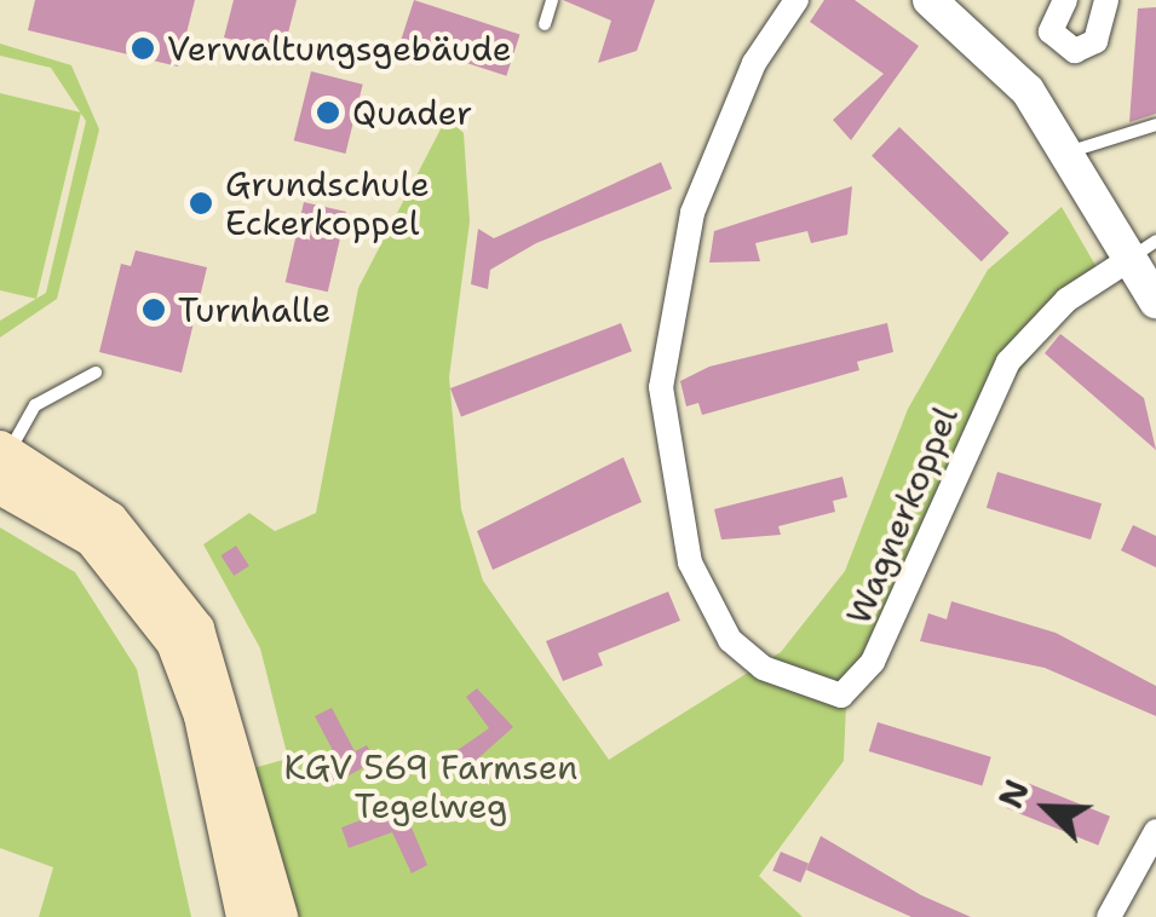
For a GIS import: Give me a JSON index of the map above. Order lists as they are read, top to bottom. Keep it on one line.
{"streets":{"street":["Wagnerkoppel"]},"parks":["KGV 569 Farmsen Tegelweg"],"places":["Verwaltungsgebäude","Quader","Grundschule Eckerkoppel","Turnhalle"],"north":"top left"}
